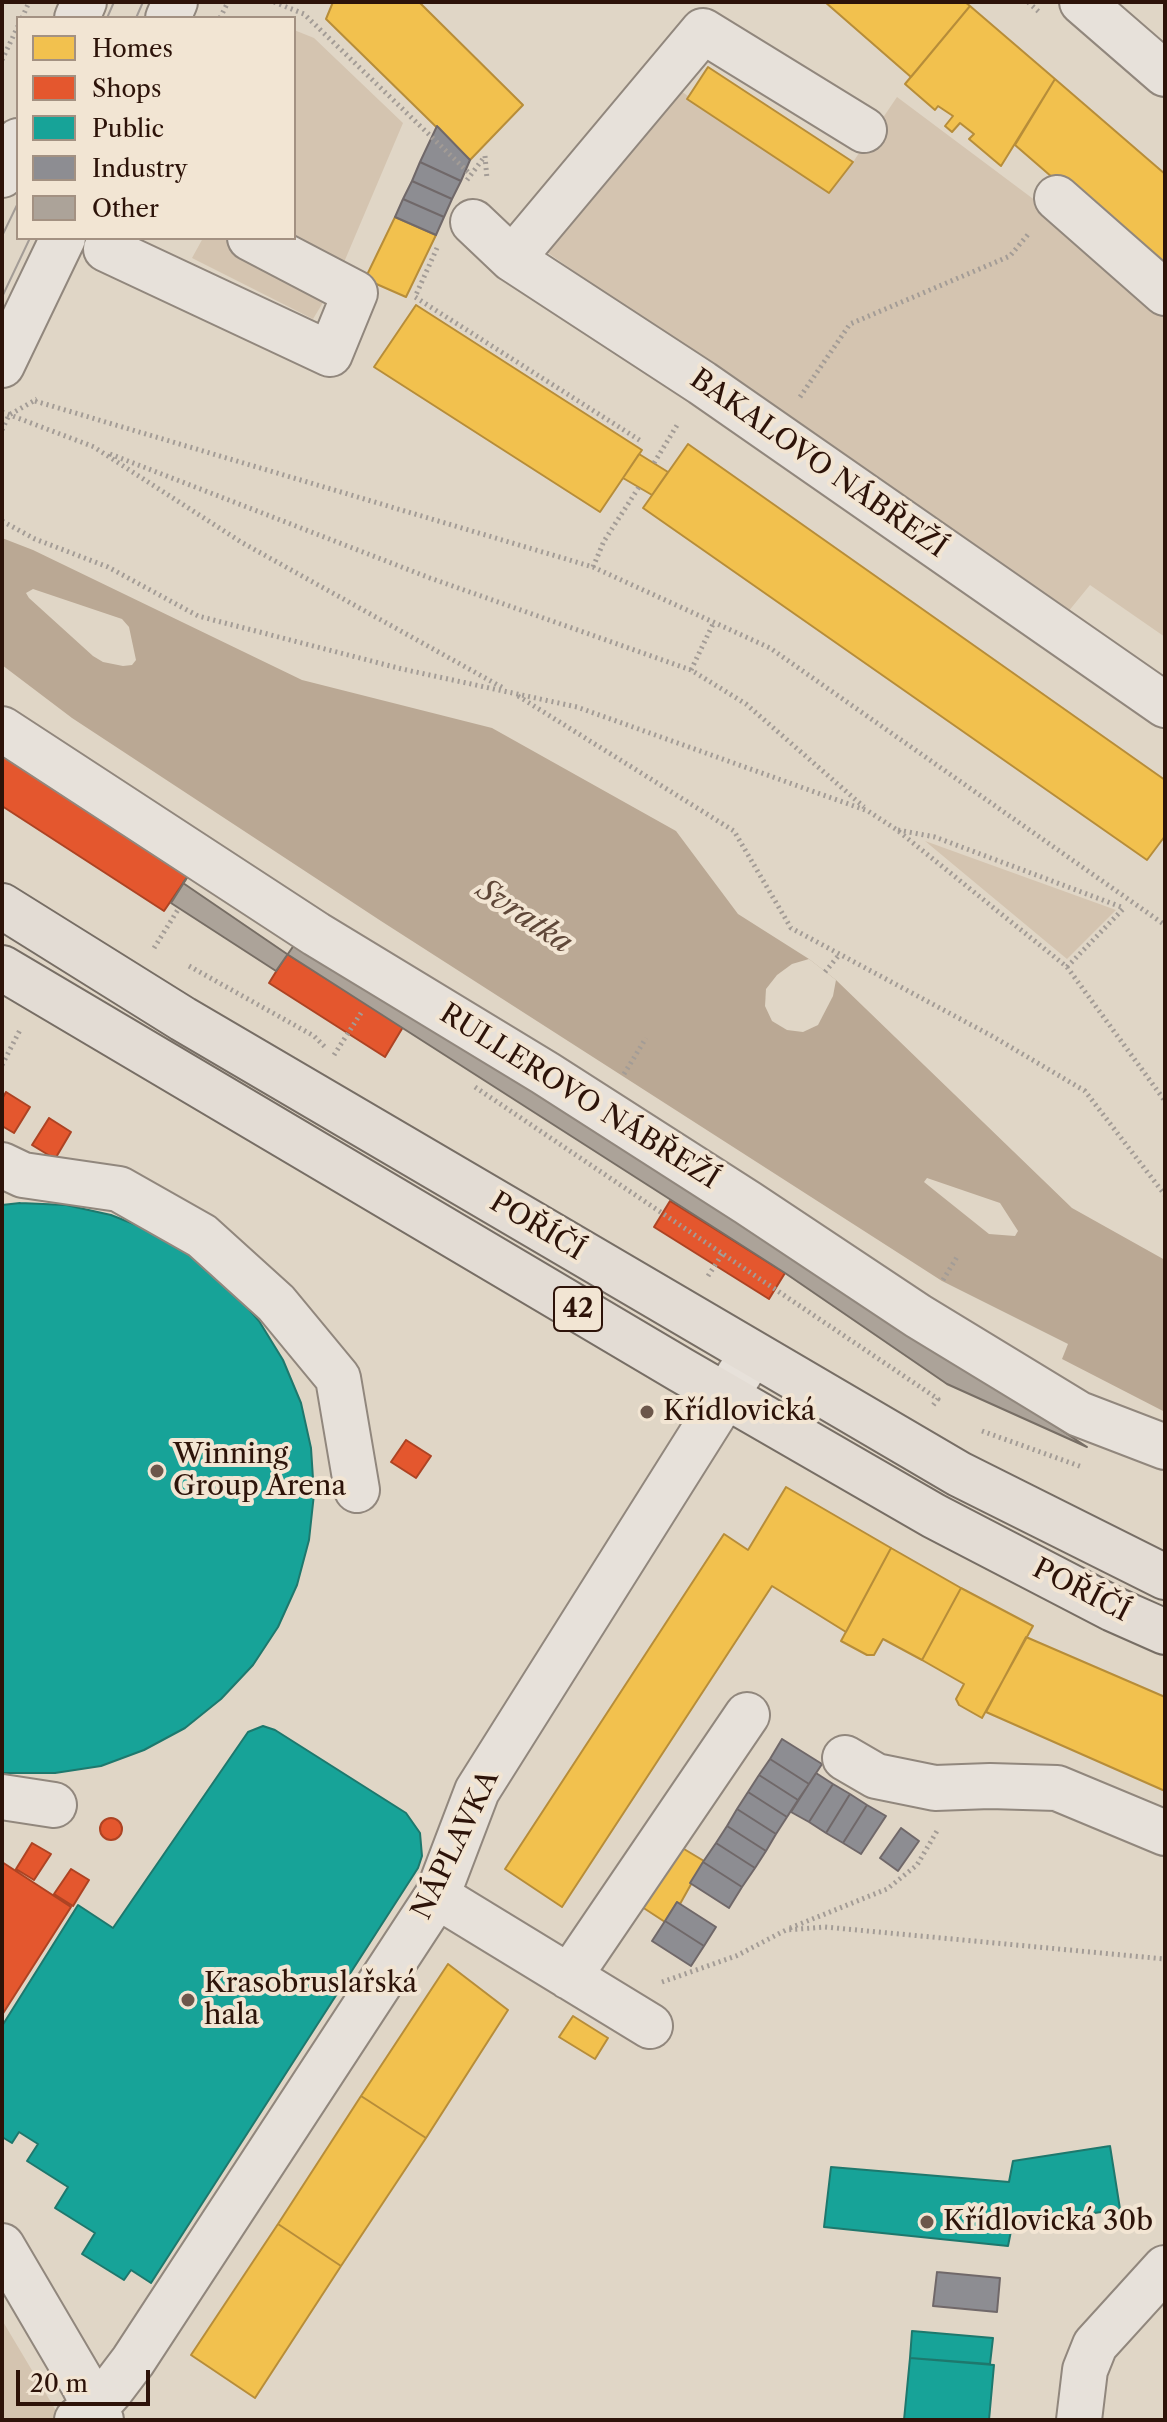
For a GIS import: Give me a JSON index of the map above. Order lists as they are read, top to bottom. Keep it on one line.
{"streets":{"main road":["POŘÍČÍ","42"],"street":["BAKALOVO NÁBŘEŽÍ","RULLEROVO NÁBŘEŽÍ","NÁPLAVKA"]},"crossings":[["POŘÍČÍ","NÁPLAVKA"]],"water":["Svratka"],"places":["Křídlovická","Winning Group Arena","Krasobruslařská hala","Křídlovická 30b"],"legend":["Homes","Shops","Public","Industry","Other"],"scale_bar":"20 m"}
